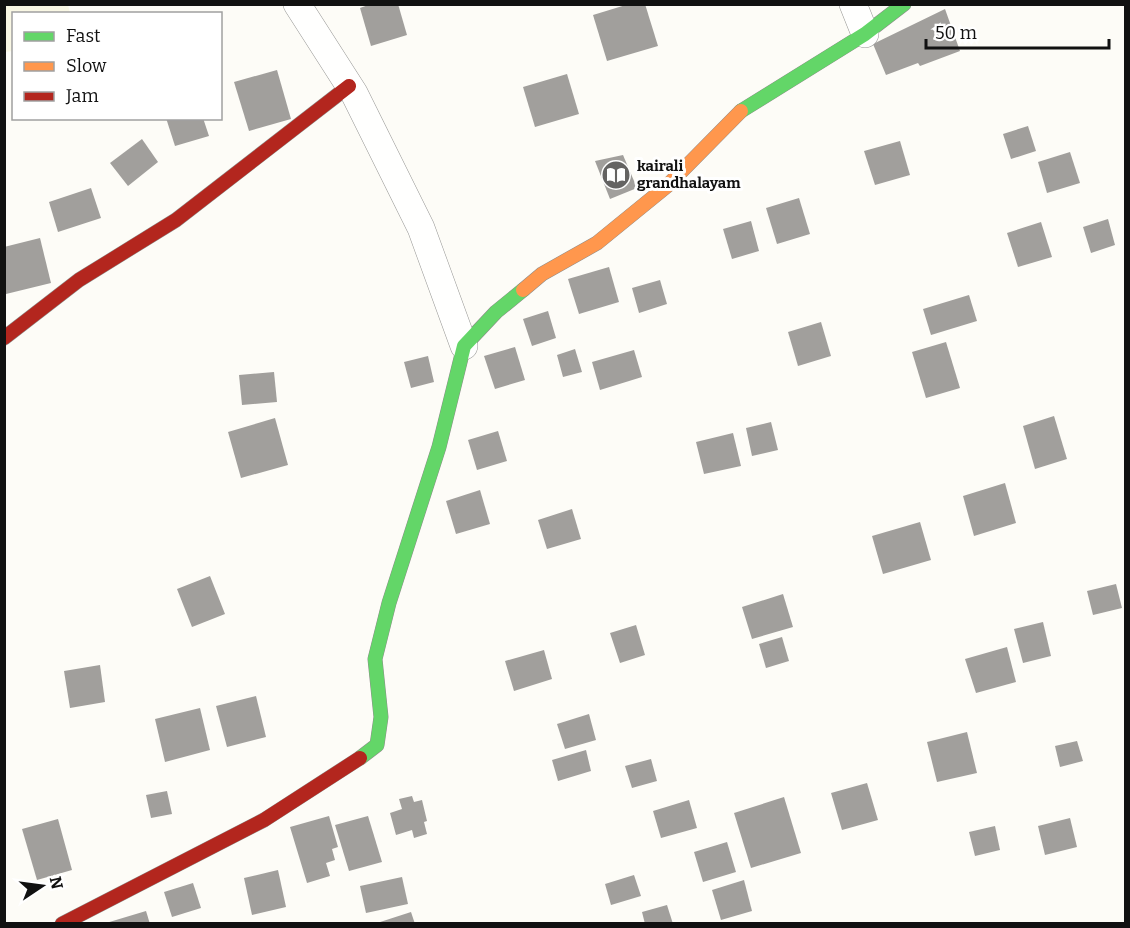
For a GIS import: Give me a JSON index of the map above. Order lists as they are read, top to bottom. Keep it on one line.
{"places":{"library":["kairali grandhalayam"]},"legend":["Fast","Slow","Jam"],"scale_bar":"50 m","north":"right"}
